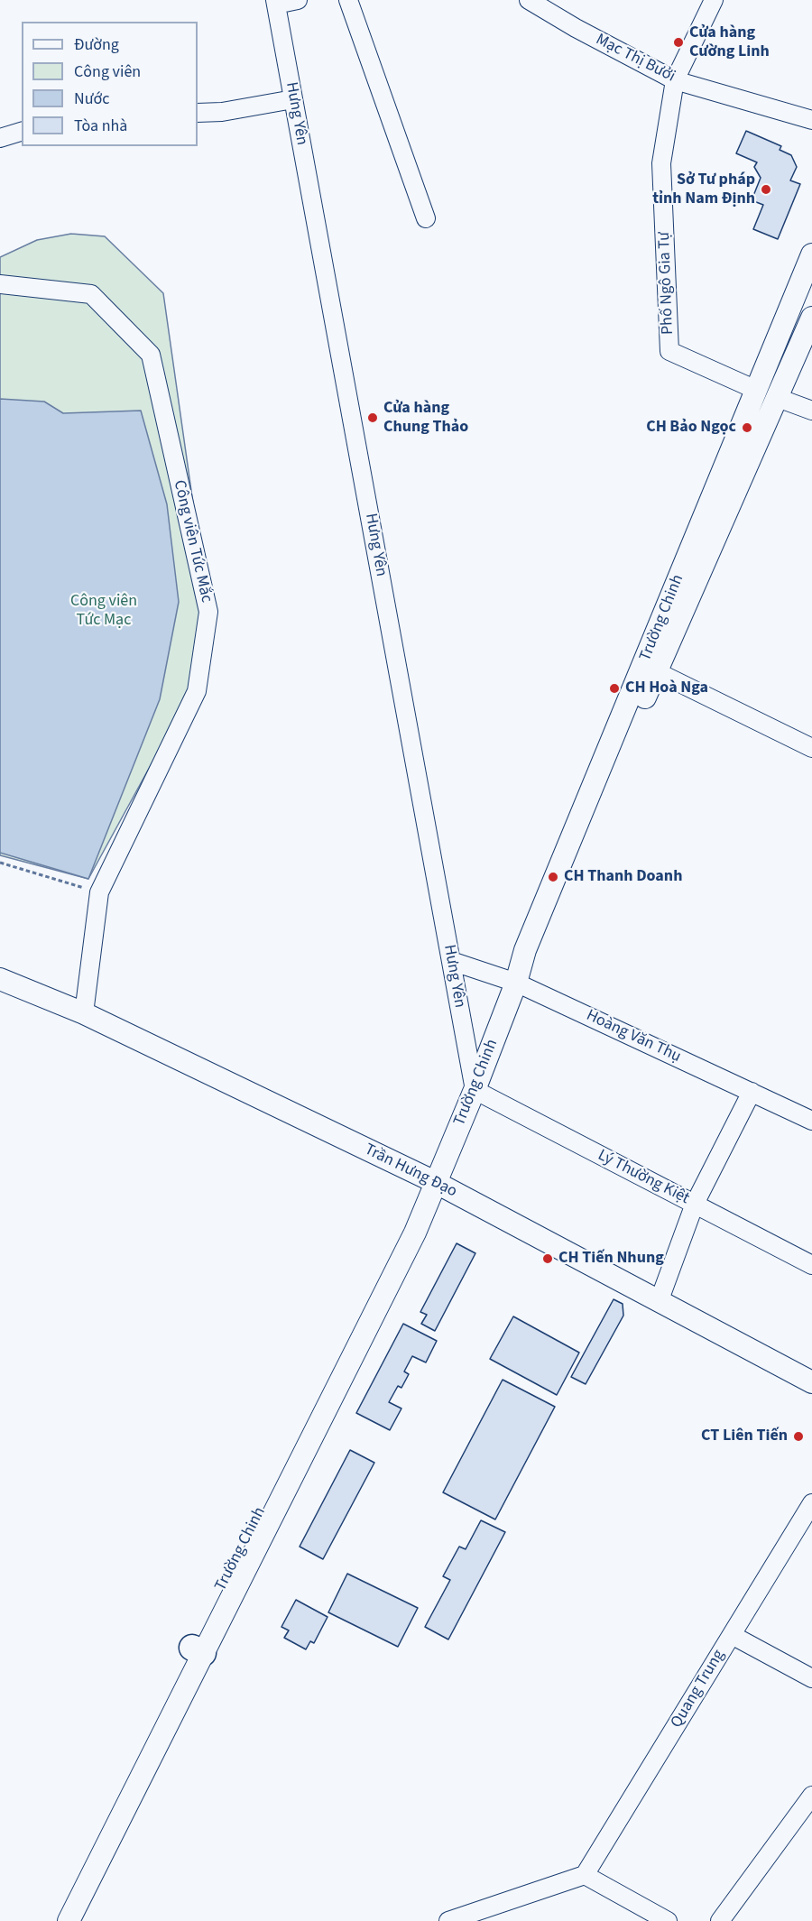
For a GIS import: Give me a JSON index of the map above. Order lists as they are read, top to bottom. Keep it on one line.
{"streets":{"main road":["Trường Chinh","Trần Hưng Đạo"],"street":["Mạc Thị Bưởi","Hưng Yên","Phố Ngô Gia Tự","Công viên Tức Mắc","Hoàng Văn Thụ","Lý Thường Kiệt","Quang Trung"]},"crossings":[["Mạc Thị Bưởi","Phố Ngô Gia Tự"],["Hưng Yên","Trường Chinh"],["Hưng Yên","Hoàng Văn Thụ"],["Hưng Yên","Lý Thường Kiệt"],["Phố Ngô Gia Tự","Trường Chinh"],["Công viên Tức Mắc","Trần Hưng Đạo"],["Trường Chinh","Hoàng Văn Thụ"],["Trường Chinh","Trần Hưng Đạo"],["Trường Chinh","Lý Thường Kiệt"]],"parks":["Công viên Tức Mạc"],"places":["Cửa hàng Cường Linh","Sở Tư pháp tỉnh Nam Định","Cửa hàng Chung Thảo","CH Bảo Ngọc","CH Hoà Nga","CH Thanh Doanh","CH Tiến Nhung","CT Liên Tiến"],"legend":["Đường","Công viên","Nước","Tòa nhà"]}
